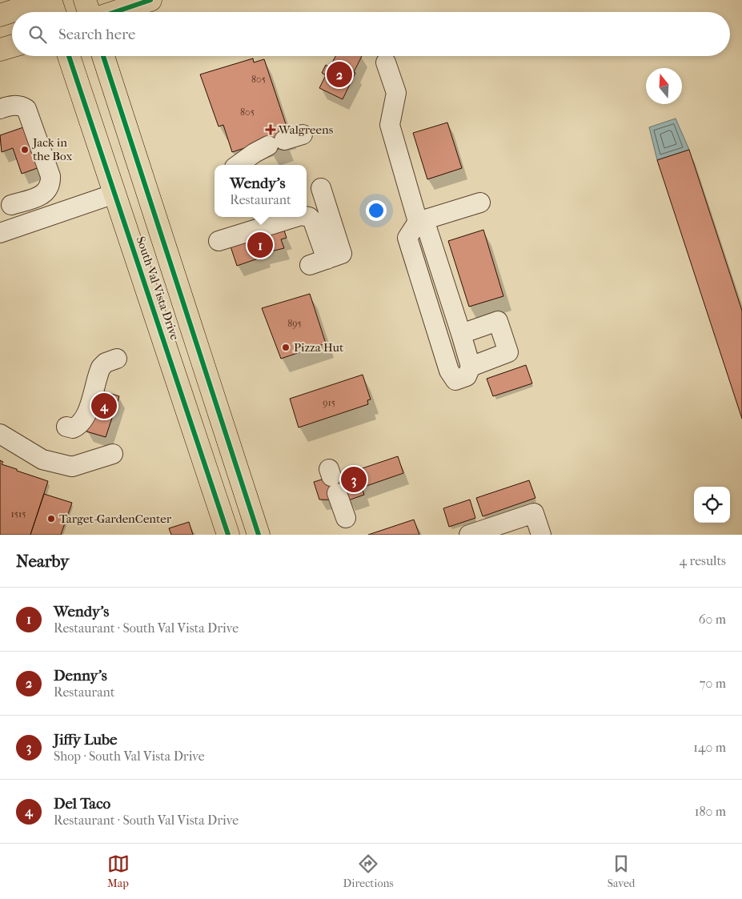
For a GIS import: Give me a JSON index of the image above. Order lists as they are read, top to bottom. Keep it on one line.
{"streets":{"main road":["South Val Vista Drive"]},"places":{"health":["Walgreens"],"other":["Jack in the Box","Pizza Hut","Target-GardenCenter"]},"house_numbers":["805","805","895","915","1515"],"north":"top","page":{"search":"Search here","pins":["2","1","4","3"],"popup":["Wendy's","Restaurant"],"heading":["Nearby","4 results"],"list":[{"mark":"1","name":"Wendy's","note":"Restaurant · South Val Vista Drive","value":"60 m"},{"mark":"2","name":"Denny's","note":"Restaurant","value":"70 m"},{"mark":"3","name":"Jiffy Lube","note":"Shop · South Val Vista Drive","value":"140 m"},{"mark":"4","name":"Del Taco","note":"Restaurant · South Val Vista Drive","value":"180 m"}],"nav":["Map","Directions","Saved"]}}
